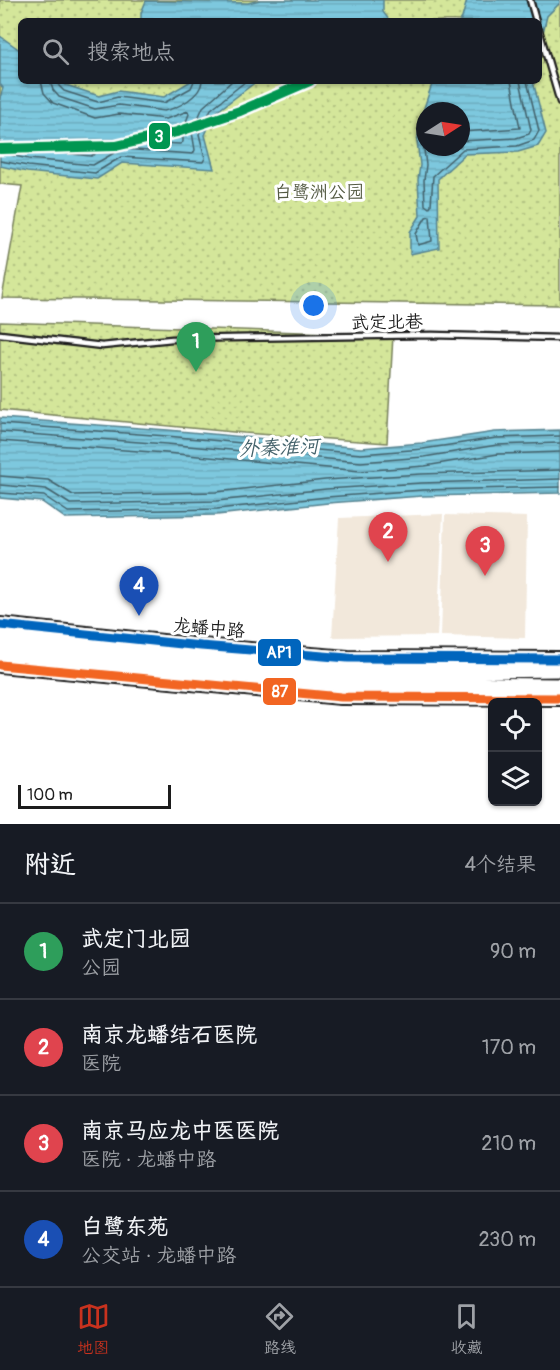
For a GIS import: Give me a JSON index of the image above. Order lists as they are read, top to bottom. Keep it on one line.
{"streets":{"main road":["龙蟠中路"],"lane":["武定北巷"]},"water":["外秦淮河"],"parks":["白鹭洲公园"],"lines":["transit line 3","transit line AP1","transit line 87"],"scale_bar":"100 m","north":"right","page":{"search":"搜索地点","pins":["1","2","3","4"],"scale":"100 m","heading":["附近","4个结果"],"list":[{"mark":"1","name":"武定门北园","note":"公园","value":"90 m"},{"mark":"2","name":"南京龙蟠结石医院","note":"医院","value":"170 m"},{"mark":"3","name":"南京马应龙中医医院","note":"医院 · 龙蟠中路","value":"210 m"},{"mark":"4","name":"白鹭东苑","note":"公交站 · 龙蟠中路","value":"230 m"}],"nav":["地图","路线","收藏"]}}
